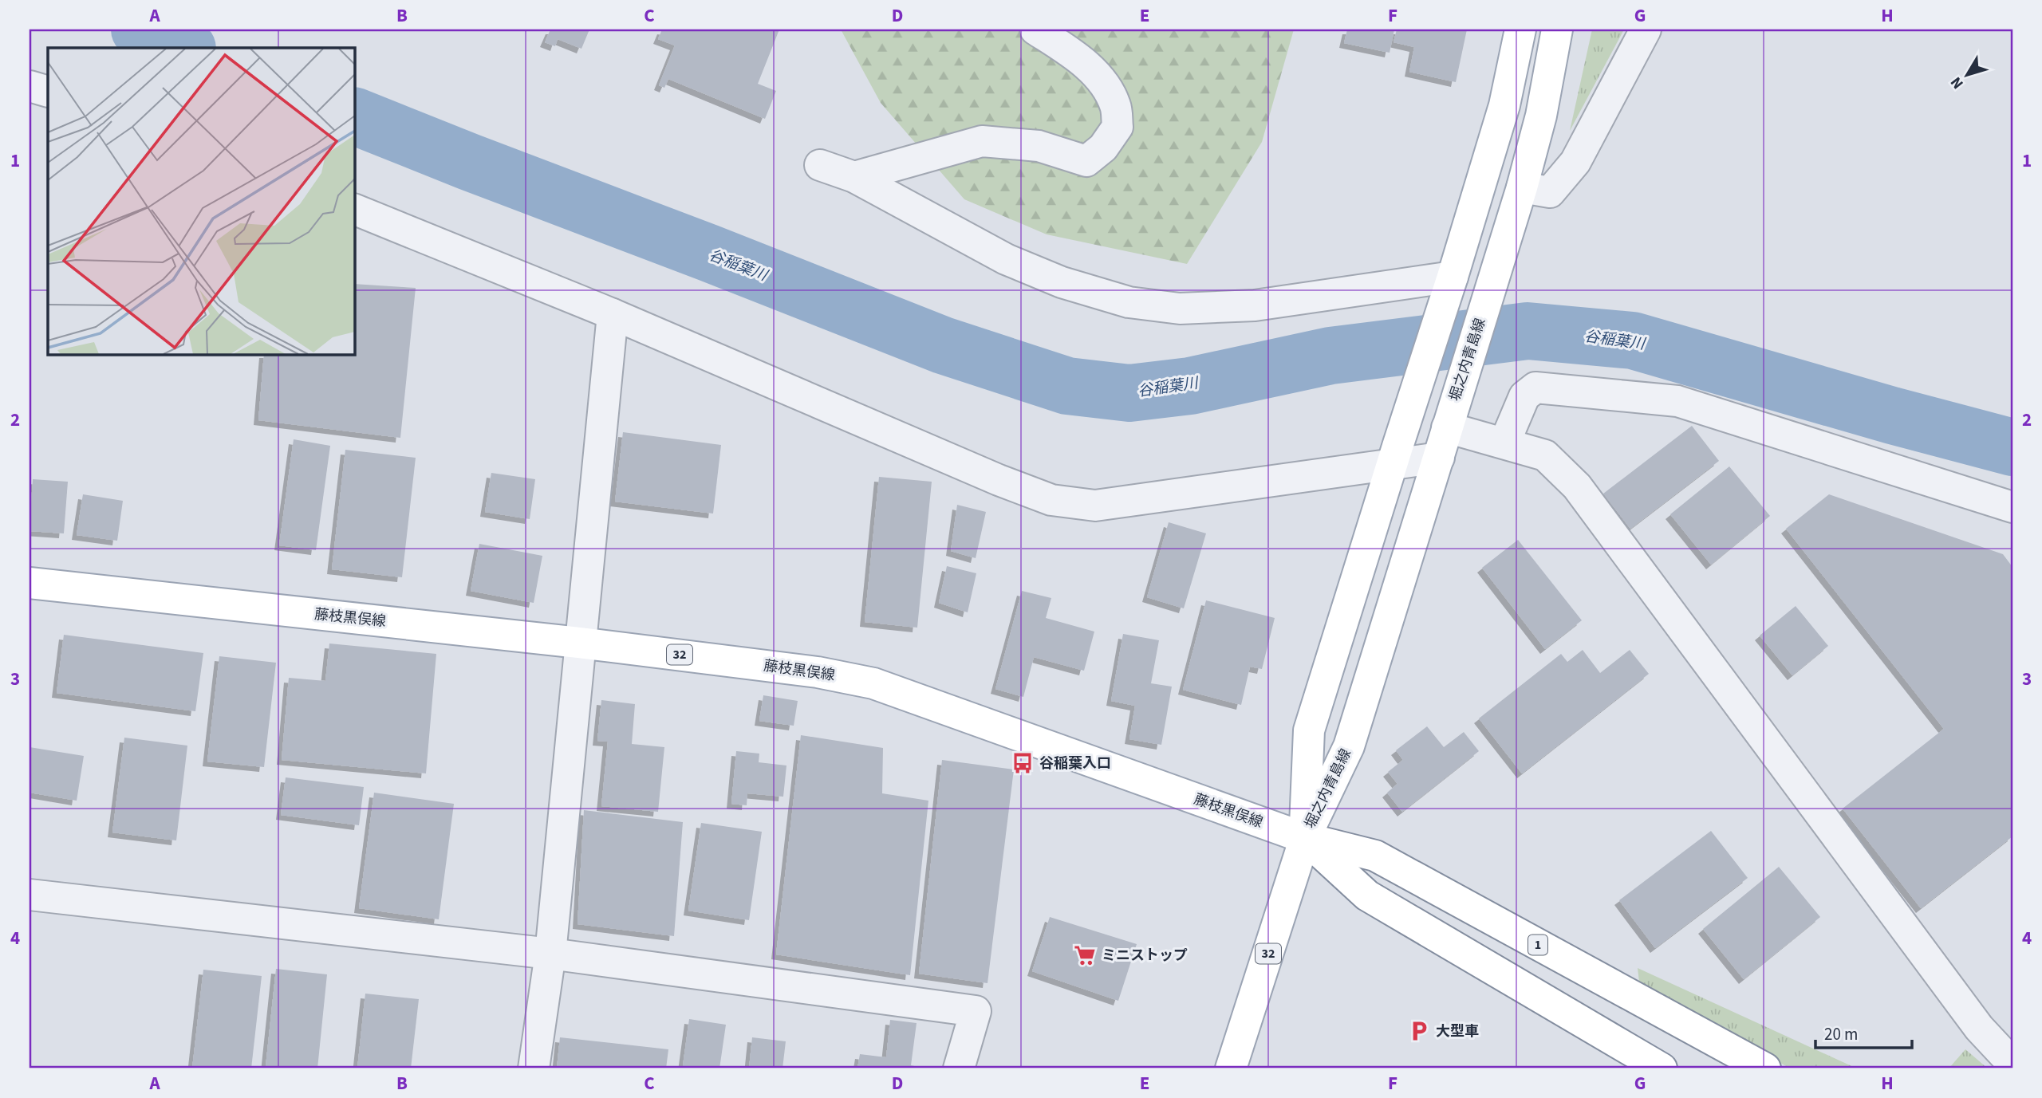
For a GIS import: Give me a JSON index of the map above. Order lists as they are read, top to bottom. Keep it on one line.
{"streets":{"main road":["堀之内青島線","藤枝黒俣線","32","1"]},"crossings":[["堀之内青島線","藤枝黒俣線"],["堀之内青島線","32"],["堀之内青島線","1"],["藤枝黒俣線","32"],["藤枝黒俣線","1"],["32","1"]],"water":["谷稲葉川"],"places":{"bus stop":["谷稲葉入口"],"supermarket":["ミニストップ"],"parking":["大型車"]},"scale_bar":"20 m","north":"bottom left","grid":{"columns":["A","B","C","D","E","F","G","H"],"rows":["1","2","3","4"]}}
